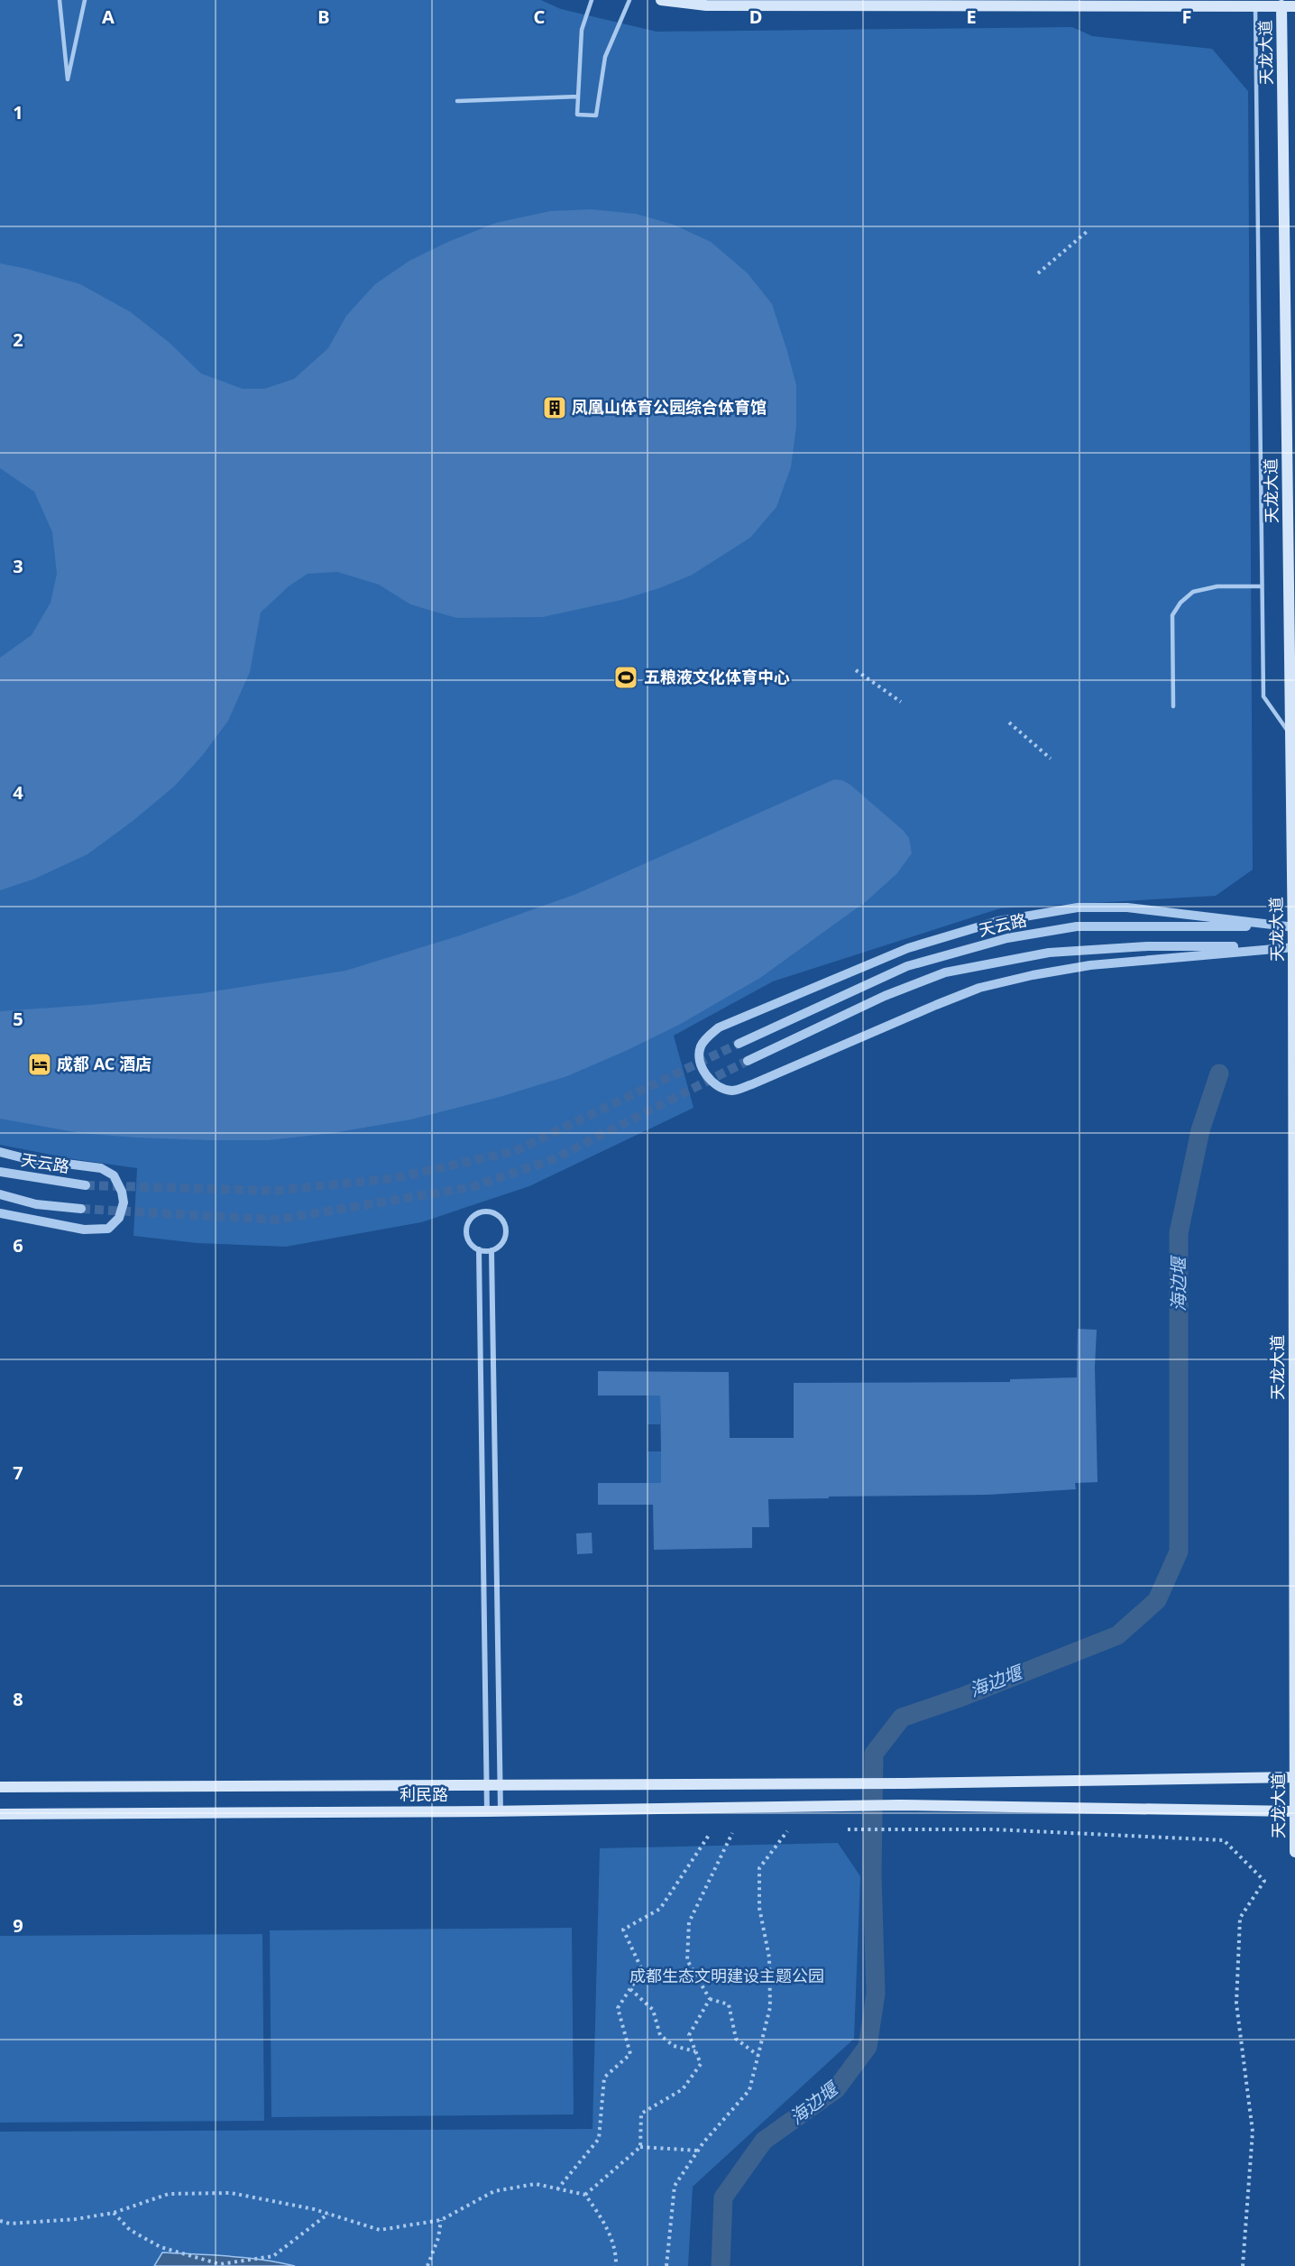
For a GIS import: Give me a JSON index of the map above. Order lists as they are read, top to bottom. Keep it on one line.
{"streets":{"main road":["天龙大道","利民路"],"street":["天云路"]},"crossings":[["天龙大道","天云路"],["天龙大道","利民路"]],"water":["海边堰"],"parks":["成都生态文明建设主题公园"],"places":{"building":["凤凰山体育公园综合体育馆"],"sports":["五粮液文化体育中心"],"hotel":["成都 AC 酒店"]},"grid":{"columns":["A","B","C","D","E","F"],"rows":["1","2","3","4","5","6","7","8","9"]}}
